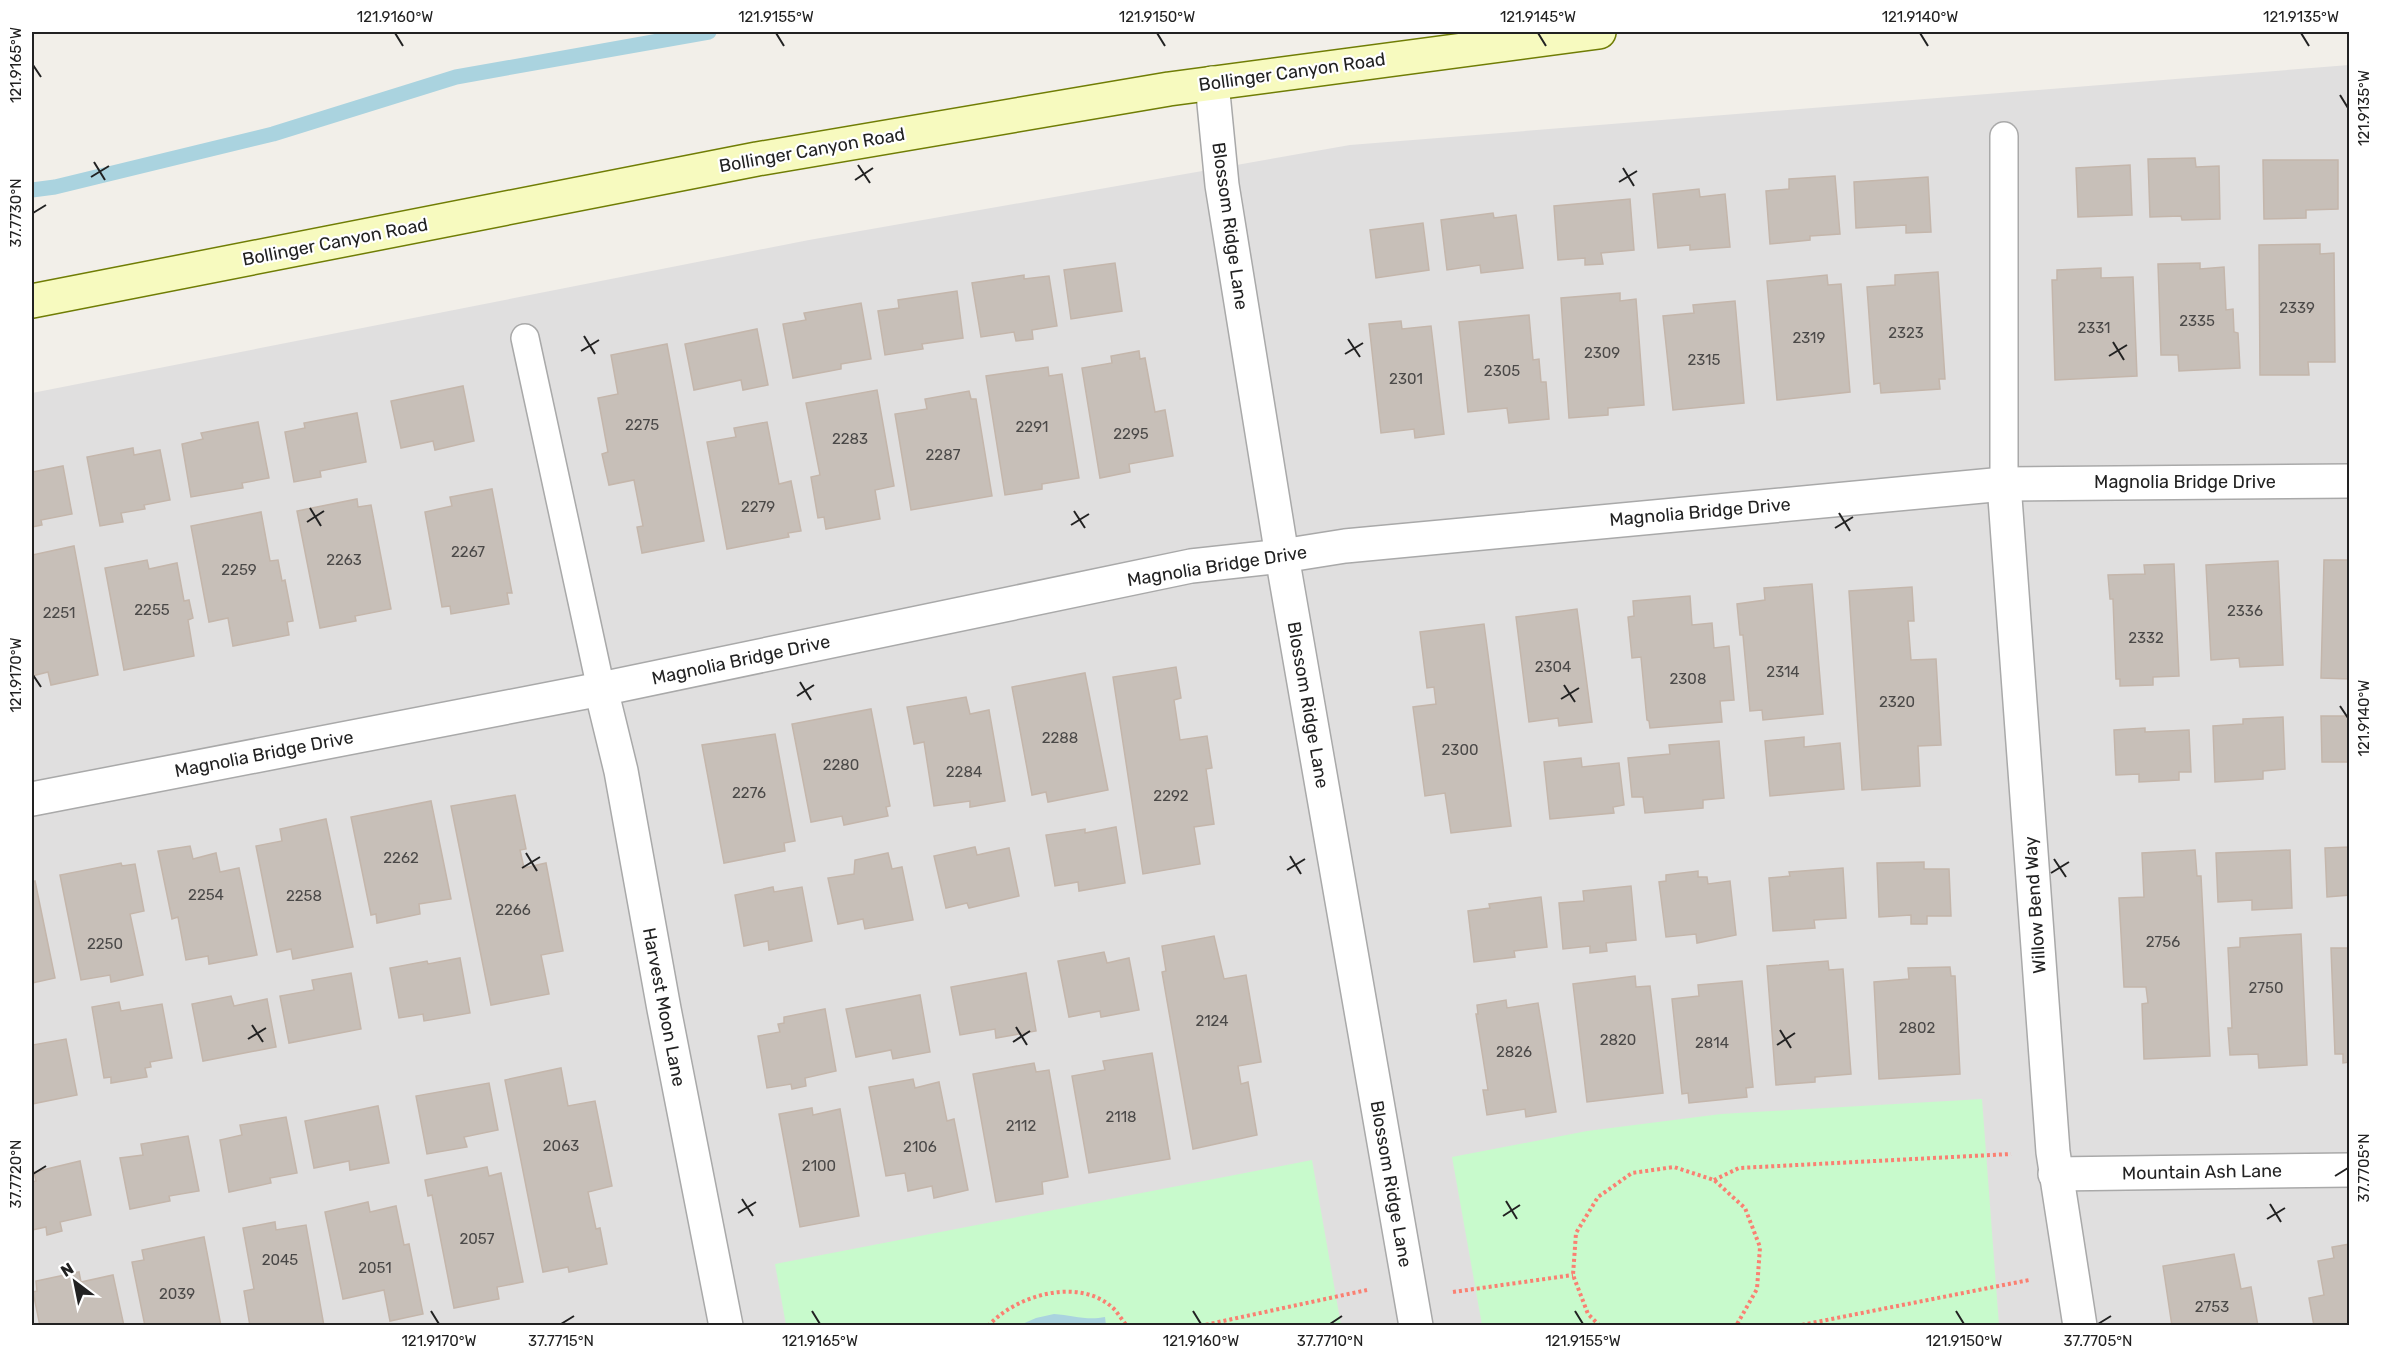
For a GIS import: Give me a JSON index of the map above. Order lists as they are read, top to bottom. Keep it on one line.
{"streets":{"main road":["Bollinger Canyon Road"],"street":["Blossom Ridge Lane","Magnolia Bridge Drive","Willow Bend Way","Harvest Moon Lane","Mountain Ash Lane"]},"crossings":[["Bollinger Canyon Road","Blossom Ridge Lane"],["Blossom Ridge Lane","Magnolia Bridge Drive"],["Magnolia Bridge Drive","Willow Bend Way"],["Magnolia Bridge Drive","Harvest Moon Lane"],["Willow Bend Way","Mountain Ash Lane"]],"house_numbers":["2339","2335","2331","2323","2319","2309","2315","2305","2301","2275","2291","2295","2283","2287","2279","2267","2263","2259","2255","2336","2251","2332","2304","2314","2308","2320","2288","2300","2280","2284","2276","2292","2262","2254","2258","2266","2756","2250","2750","2124","2802","2820","2814","2826","2118","2112","2063","2106","2100","2057","2045","2051","2039","2753"],"north":"top left","coordinates":["121.9160°W","121.9155°W","121.9150°W","121.9145°W","121.9140°W","121.9135°W","121.9165°W","37.7730°N","121.9170°W","37.7705°N","37.7720°N","37.7715°N","37.7710°N"]}
